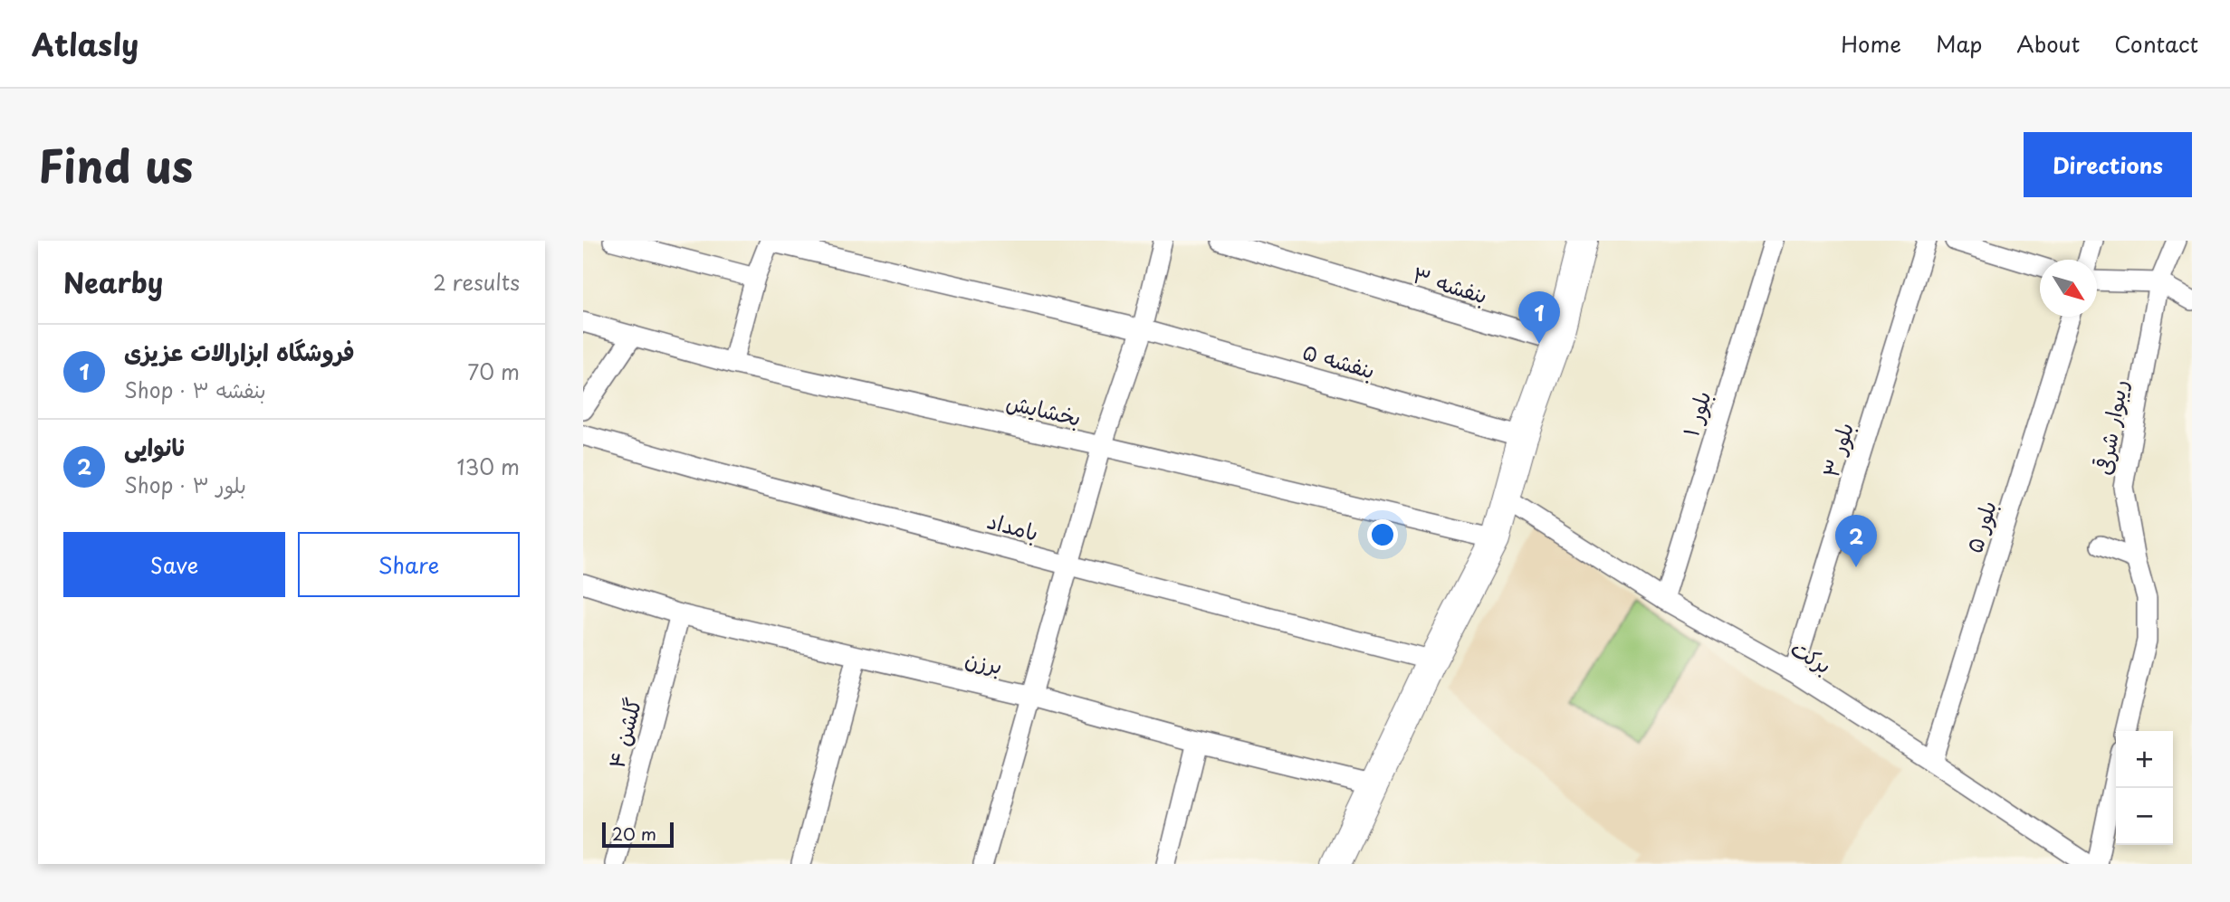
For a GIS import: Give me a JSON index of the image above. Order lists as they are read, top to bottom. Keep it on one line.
{"streets":{"street":["بنفشه ۳","بنفشه ۵","بخشایش","بلور ۱","ریبوار شرقی","بلور ۳","بامداد","بلور ۵","برکت","برزن","گلشن ۴"]},"crossings":[["بلور ۱","برکت"],["بلور ۳","برکت"],["بلور ۵","برکت"],["برزن","گلشن ۴"]],"scale_bar":"20 m","north":"bottom right","page":{"header":"Atlasly","nav":["Home","Map","About","Contact"],"title":"Find us","buttons":["Directions",["Save","Share"]],"heading":["Nearby","2 results"],"pins":["1","2"],"list":[{"mark":"1","name":"فروشگاه ابزارالات عزیزی","note":"Shop · بنفشه ۳","value":"70 m"},{"mark":"2","name":"نانوایی","note":"Shop · بلور ۳","value":"130 m"}],"map_buttons":["+","−"],"scale":"20 m"}}
